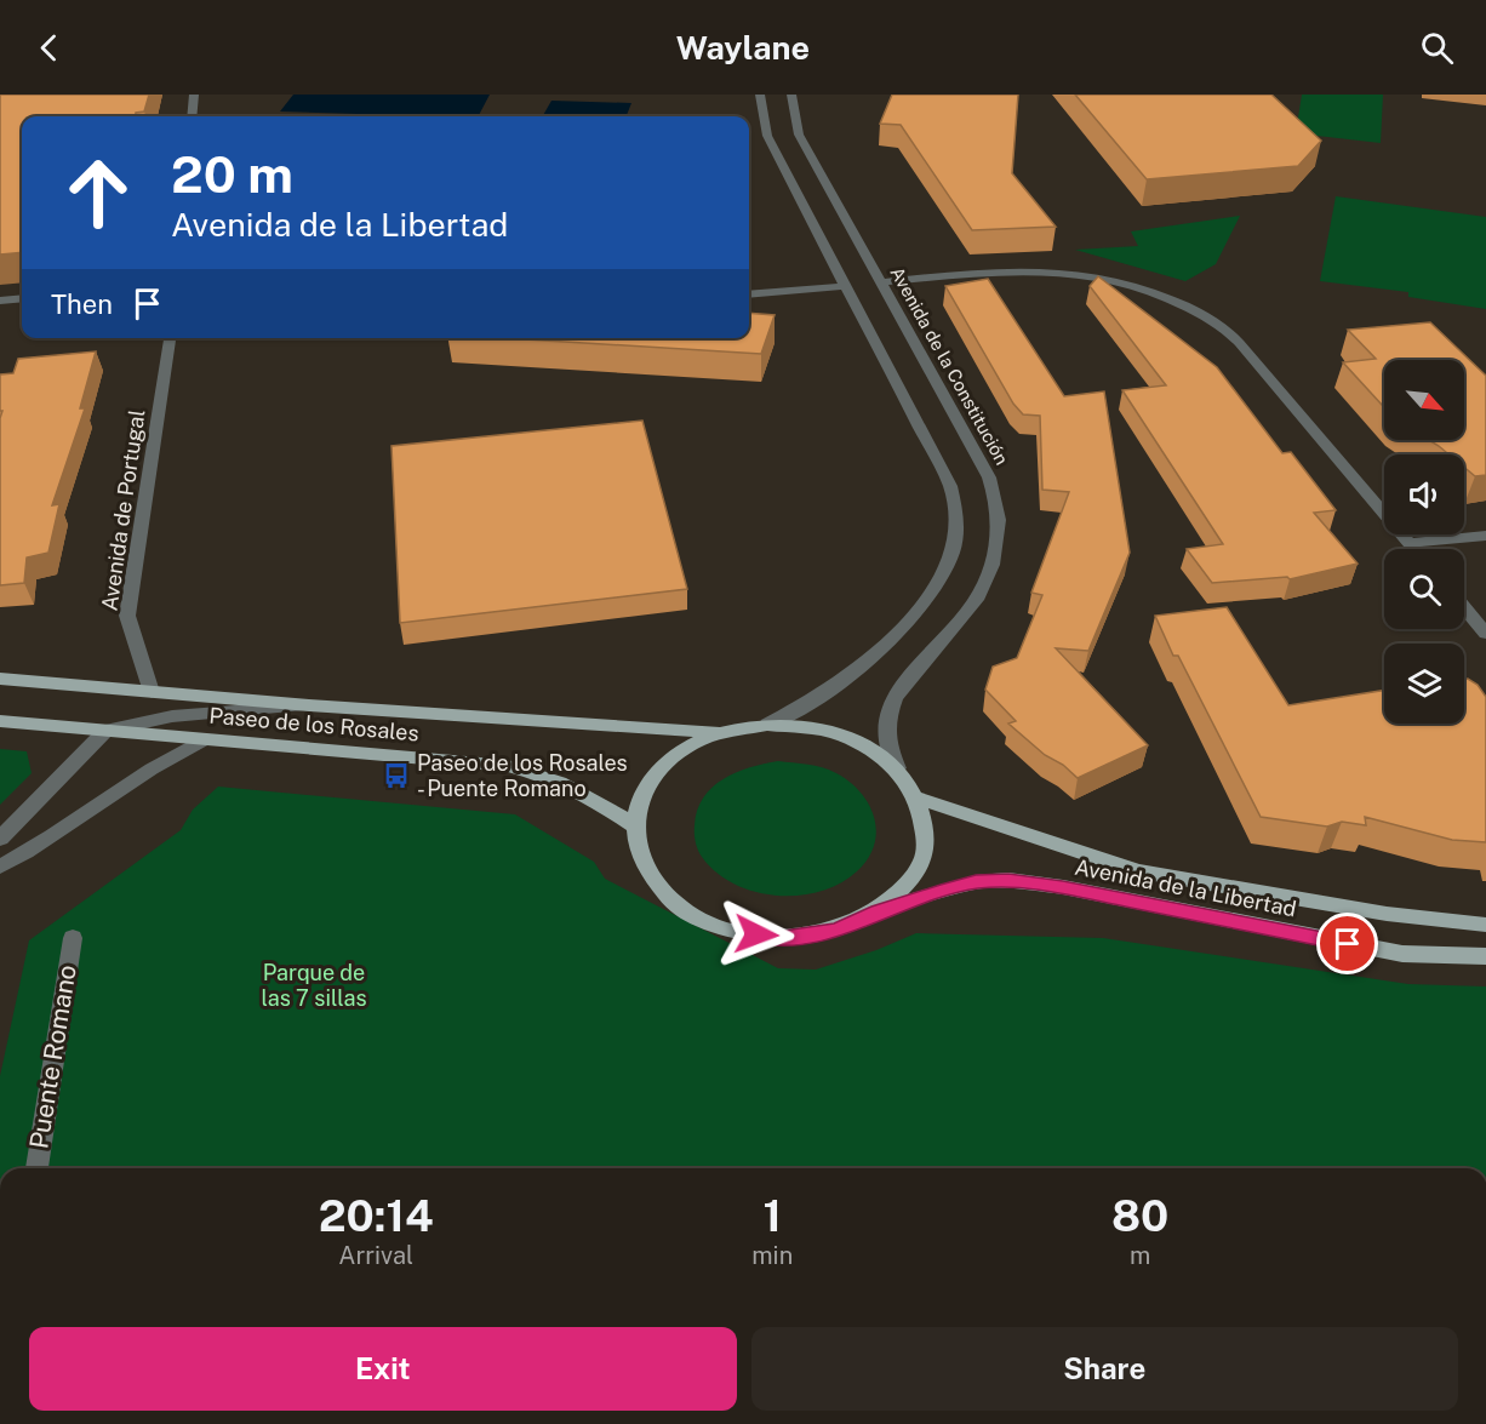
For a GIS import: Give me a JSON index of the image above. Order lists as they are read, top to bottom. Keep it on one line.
{"streets":{"main road":["Paseo de los Rosales","Avenida de la Libertad"],"street":["Avenida de la Constitución","Avenida de Portugal","Puente Romano"]},"crossings":[["Avenida de la Constitución","Paseo de los Rosales"],["Avenida de la Constitución","Avenida de la Libertad"],["Avenida de Portugal","Paseo de los Rosales"],["Paseo de los Rosales","Avenida de la Libertad"]],"parks":["Parque de las 7 sillas"],"places":{"bus stop":["Paseo de los Rosales - Puente Romano"]},"north":"bottom right","page":{"header":"Waylane","turn":["20 m","Avenida de la Libertad"],"then":"Then","eta":["20:14","Arrival","1","min","80","m"],"buttons":["Exit","Share"]}}
